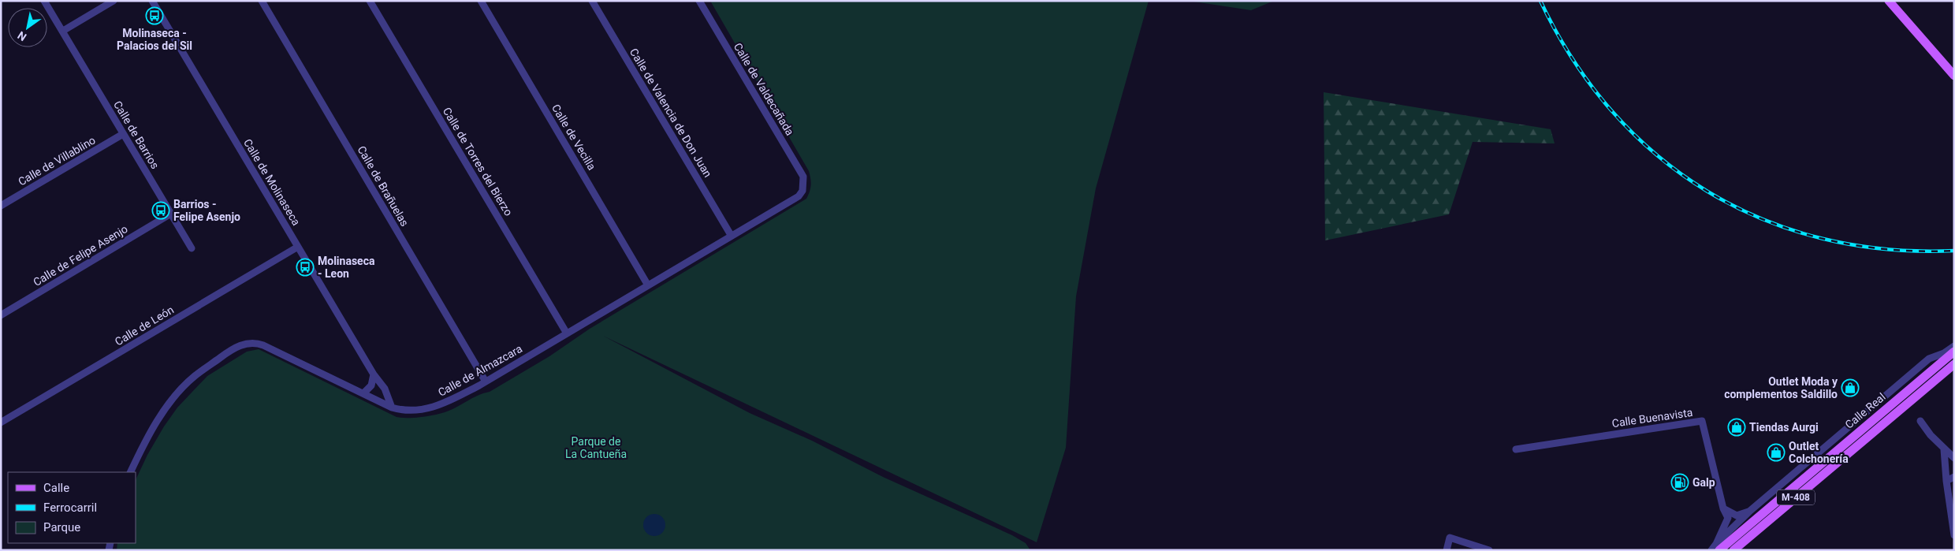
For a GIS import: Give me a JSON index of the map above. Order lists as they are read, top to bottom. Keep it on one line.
{"streets":{"main road":["Calle Real","M-408"],"street":["Calle de Valdecañada","Calle de Valencia de Don Juan","Calle de Barrios","Calle de Vecilla","Calle de Villablino","Calle de Torres del Bierzo","Calle de Molinaseca","Calle de Brañuelas","Calle de Felipe Asenjo","Calle de León","Calle de Almazcara","Calle Buenavista"]},"crossings":[["Calle de Valdecañada","Calle de Almazcara"],["Calle de Valencia de Don Juan","Calle de Almazcara"],["Calle de Barrios","Calle de Villablino"],["Calle de Barrios","Calle de Felipe Asenjo"],["Calle de Vecilla","Calle de Almazcara"],["Calle de Torres del Bierzo","Calle de Almazcara"],["Calle de Molinaseca","Calle de León"],["Calle de Molinaseca","Calle de Almazcara"],["Calle de Brañuelas","Calle de Almazcara"],["Calle Real","Calle Buenavista"]],"parks":["Parque de La Cantueña"],"places":{"bus stop":["Molinaseca - Palacios del Sil","Barrios - Felipe Asenjo","Molinaseca - Leon"],"shop":["Outlet Moda y complementos Saldillo","Tiendas Aurgi","Outlet Colchonería"],"fuel station":["Galp"]},"legend":["Calle","Ferrocarril","Parque"],"north":"bottom left"}
